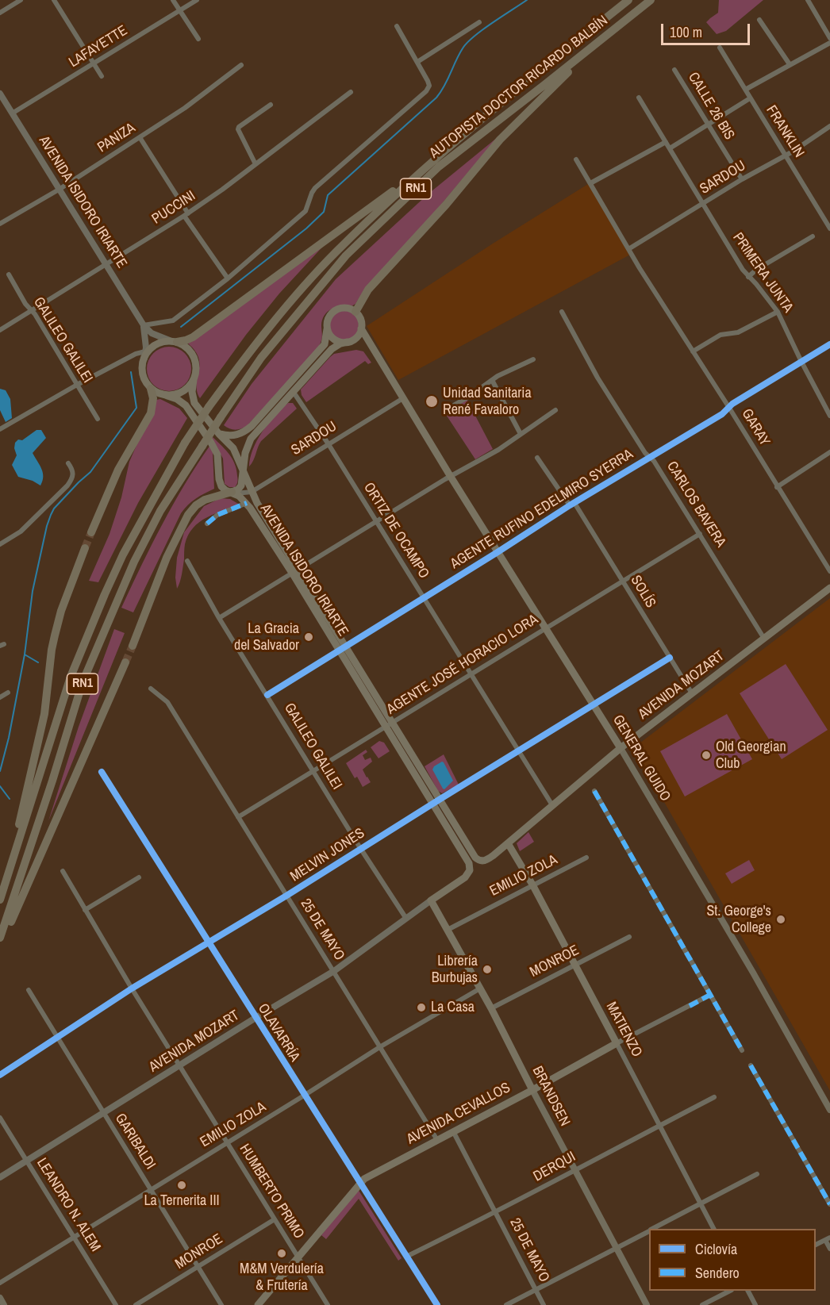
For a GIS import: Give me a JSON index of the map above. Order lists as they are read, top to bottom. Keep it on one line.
{"streets":{"highway":["AUTOPISTA DOCTOR RICARDO BALBÍN","RN1"],"main road":["AVENIDA ISIDORO IRIARTE","AVENIDA MOZART","GENERAL GUIDO","MATIENZO","BRANDSEN","AVENIDA CEVALLOS"],"street":["LAFAYETTE","CALLE 26 BIS","FRANKLIN","PANIZA","SARDOU","PUCCINI","PRIMERA JUNTA","GALILEO GALILEI","GARAY","CARLOS BAVERA","AGENTE RUFINO EDELMIRO SYERRA","ORTIZ DE OCAMPO","SOLÍS","AGENTE JOSÉ HORACIO LORA","MELVIN JONES","EMILIO ZOLA","25 DE MAYO","MONROE","OLAVARRÍA","GARIBALDI","DERQUI","HUMBERTO PRIMO","LEANDRO N. ALEM"]},"crossings":[["LAFAYETTE","AVENIDA ISIDORO IRIARTE"],["CALLE 26 BIS","SARDOU"],["FRANKLIN","SARDOU"],["PANIZA","AVENIDA ISIDORO IRIARTE"],["SARDOU","AVENIDA ISIDORO IRIARTE"],["SARDOU","PRIMERA JUNTA"],["SARDOU","GARAY"],["SARDOU","ORTIZ DE OCAMPO"],["SARDOU","GENERAL GUIDO"],["AVENIDA ISIDORO IRIARTE","PUCCINI"],["AVENIDA ISIDORO IRIARTE","AGENTE RUFINO EDELMIRO SYERRA"],["AVENIDA ISIDORO IRIARTE","AGENTE JOSÉ HORACIO LORA"],["AVENIDA ISIDORO IRIARTE","AVENIDA MOZART"],["AVENIDA ISIDORO IRIARTE","MELVIN JONES"],["PUCCINI","GALILEO GALILEI"],["PRIMERA JUNTA","AGENTE RUFINO EDELMIRO SYERRA"],["GALILEO GALILEI","AGENTE RUFINO EDELMIRO SYERRA"],["GALILEO GALILEI","AGENTE JOSÉ HORACIO LORA"],["GALILEO GALILEI","AVENIDA MOZART"],["GALILEO GALILEI","MELVIN JONES"],["GARAY","AGENTE RUFINO EDELMIRO SYERRA"],["CARLOS BAVERA","AGENTE RUFINO EDELMIRO SYERRA"],["CARLOS BAVERA","AGENTE JOSÉ HORACIO LORA"],["CARLOS BAVERA","AVENIDA MOZART"],["AGENTE RUFINO EDELMIRO SYERRA","ORTIZ DE OCAMPO"],["AGENTE RUFINO EDELMIRO SYERRA","SOLÍS"],["AGENTE RUFINO EDELMIRO SYERRA","GENERAL GUIDO"],["ORTIZ DE OCAMPO","AGENTE JOSÉ HORACIO LORA"],["ORTIZ DE OCAMPO","AVENIDA MOZART"],["ORTIZ DE OCAMPO","MELVIN JONES"],["SOLÍS","AGENTE JOSÉ HORACIO LORA"],["SOLÍS","AVENIDA MOZART"],["SOLÍS","MELVIN JONES"],["AGENTE JOSÉ HORACIO LORA","GENERAL GUIDO"],["AGENTE JOSÉ HORACIO LORA","25 DE MAYO"],["AVENIDA MOZART","GENERAL GUIDO"],["AVENIDA MOZART","25 DE MAYO"],["AVENIDA MOZART","MATIENZO"],["AVENIDA MOZART","OLAVARRÍA"],["AVENIDA MOZART","BRANDSEN"],["AVENIDA MOZART","GARIBALDI"],["AVENIDA MOZART","HUMBERTO PRIMO"],["AVENIDA MOZART","LEANDRO N. ALEM"],["GENERAL GUIDO","MELVIN JONES"],["MELVIN JONES","25 DE MAYO"],["MELVIN JONES","OLAVARRÍA"],["MELVIN JONES","GARIBALDI"],["MELVIN JONES","HUMBERTO PRIMO"],["EMILIO ZOLA","25 DE MAYO"],["EMILIO ZOLA","MATIENZO"],["EMILIO ZOLA","OLAVARRÍA"],["EMILIO ZOLA","BRANDSEN"],["EMILIO ZOLA","GARIBALDI"],["EMILIO ZOLA","HUMBERTO PRIMO"],["EMILIO ZOLA","LEANDRO N. ALEM"],["25 DE MAYO","AVENIDA CEVALLOS"],["25 DE MAYO","DERQUI"],["MONROE","MATIENZO"],["MONROE","BRANDSEN"],["MONROE","GARIBALDI"],["MONROE","HUMBERTO PRIMO"],["MATIENZO","AVENIDA CEVALLOS"],["MATIENZO","DERQUI"],["OLAVARRÍA","AVENIDA CEVALLOS"],["OLAVARRÍA","DERQUI"],["BRANDSEN","AVENIDA CEVALLOS"],["BRANDSEN","DERQUI"],["AVENIDA CEVALLOS","HUMBERTO PRIMO"]],"places":["Unidad Sanitaria René Favaloro","La Gracia del Salvador","Old Georgian Club","St. George's College","Librería Burbujas","La Casa","La Ternerita III","M&M Verdulería & Frutería"],"legend":["Ciclovía","Sendero"],"scale_bar":"100 m"}
